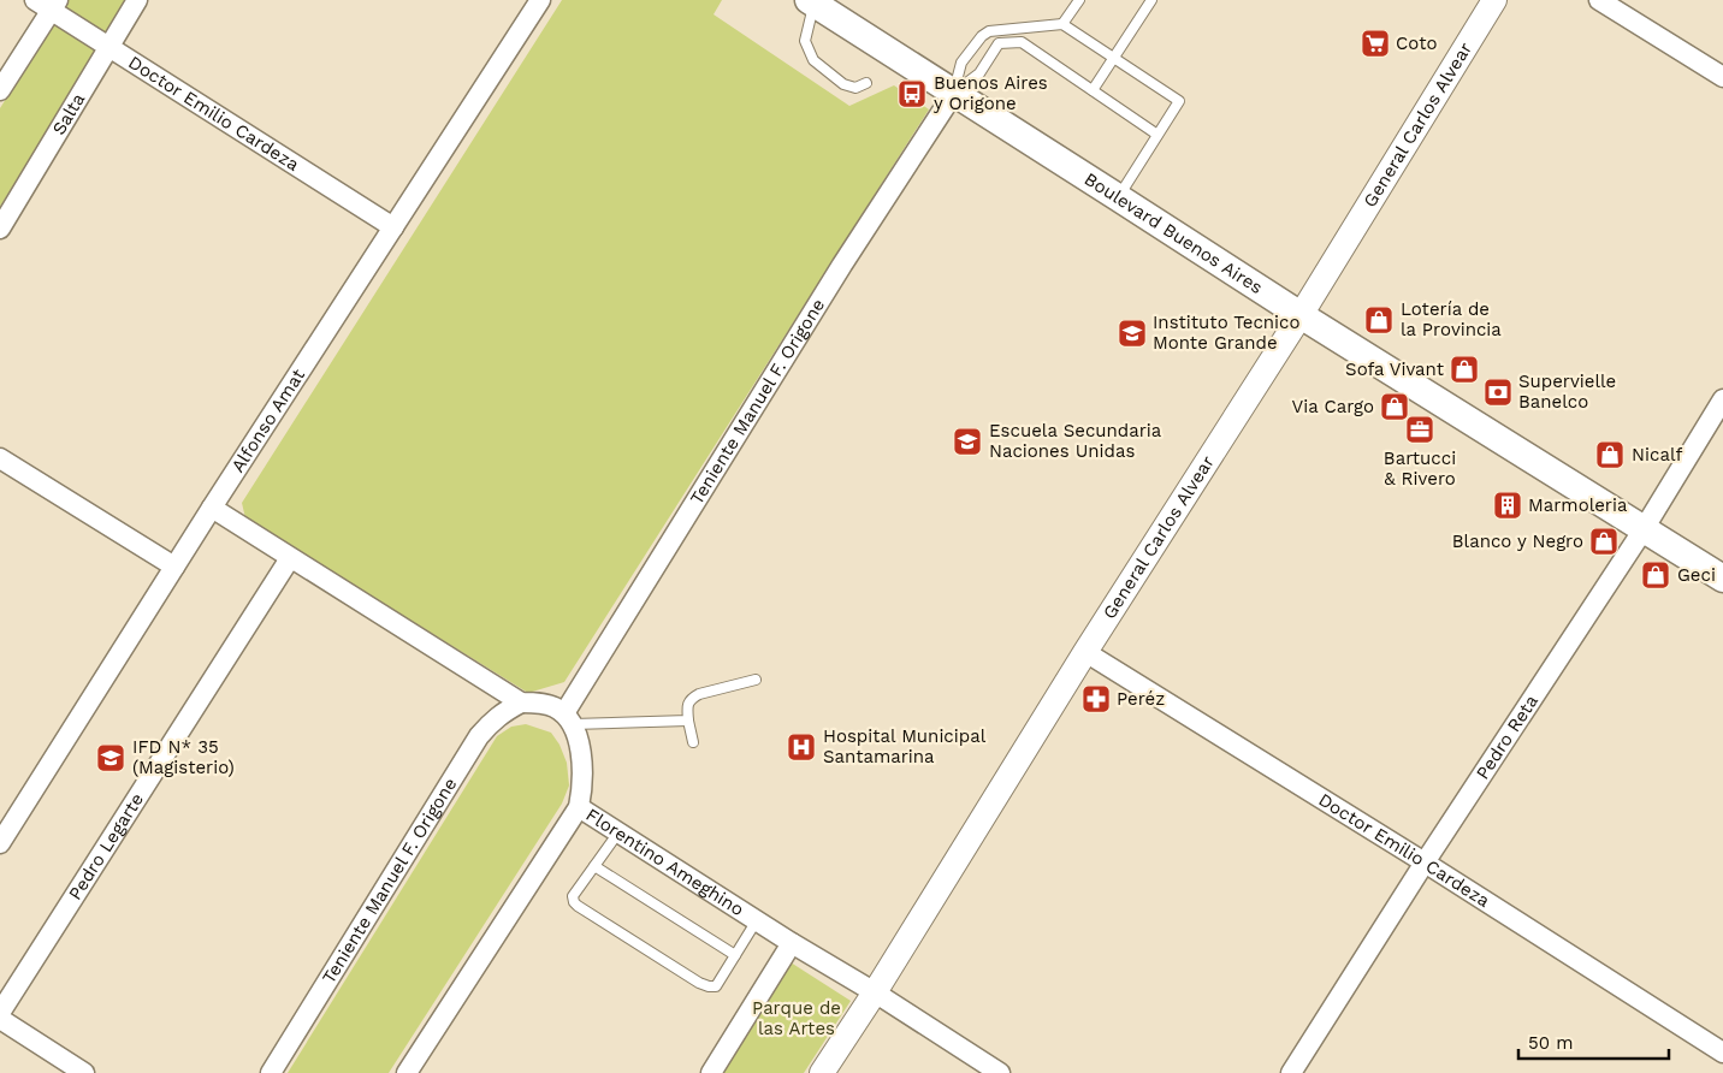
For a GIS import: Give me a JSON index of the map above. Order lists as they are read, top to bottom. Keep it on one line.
{"streets":{"main road":["Boulevard Buenos Aires"],"street":["Salta","Doctor Emilio Cardeza","General Carlos Alvear","Teniente Manuel F. Origone","Alfonso Amat","Pedro Reta","Pedro Legarte","Florentino Ameghino"]},"crossings":[["Salta","Doctor Emilio Cardeza"],["Doctor Emilio Cardeza","General Carlos Alvear"],["Doctor Emilio Cardeza","Alfonso Amat"],["Doctor Emilio Cardeza","Pedro Reta"],["General Carlos Alvear","Boulevard Buenos Aires"],["General Carlos Alvear","Florentino Ameghino"],["Boulevard Buenos Aires","Teniente Manuel F. Origone"],["Boulevard Buenos Aires","Pedro Reta"],["Teniente Manuel F. Origone","Florentino Ameghino"]],"parks":["Parque de las Artes"],"places":{"supermarket":["Coto"],"bus stop":["Buenos Aires y Origone"],"shop":["Lotería de la Provincia","Sofa Vivant","Via Cargo","Nicalf","Blanco y Negro","Geci"],"school or university":["Instituto Tecnico Monte Grande","Escuela Secundaria Naciones Unidas","IFD N* 35 (Magisterio)"],"bank":["Supervielle Banelco"],"office":["Bartucci & Rivero"],"building":["Marmoleria"],"pharmacy":["Peréz"],"hospital":["Hospital Municipal Santamarina"]},"scale_bar":"50 m"}
